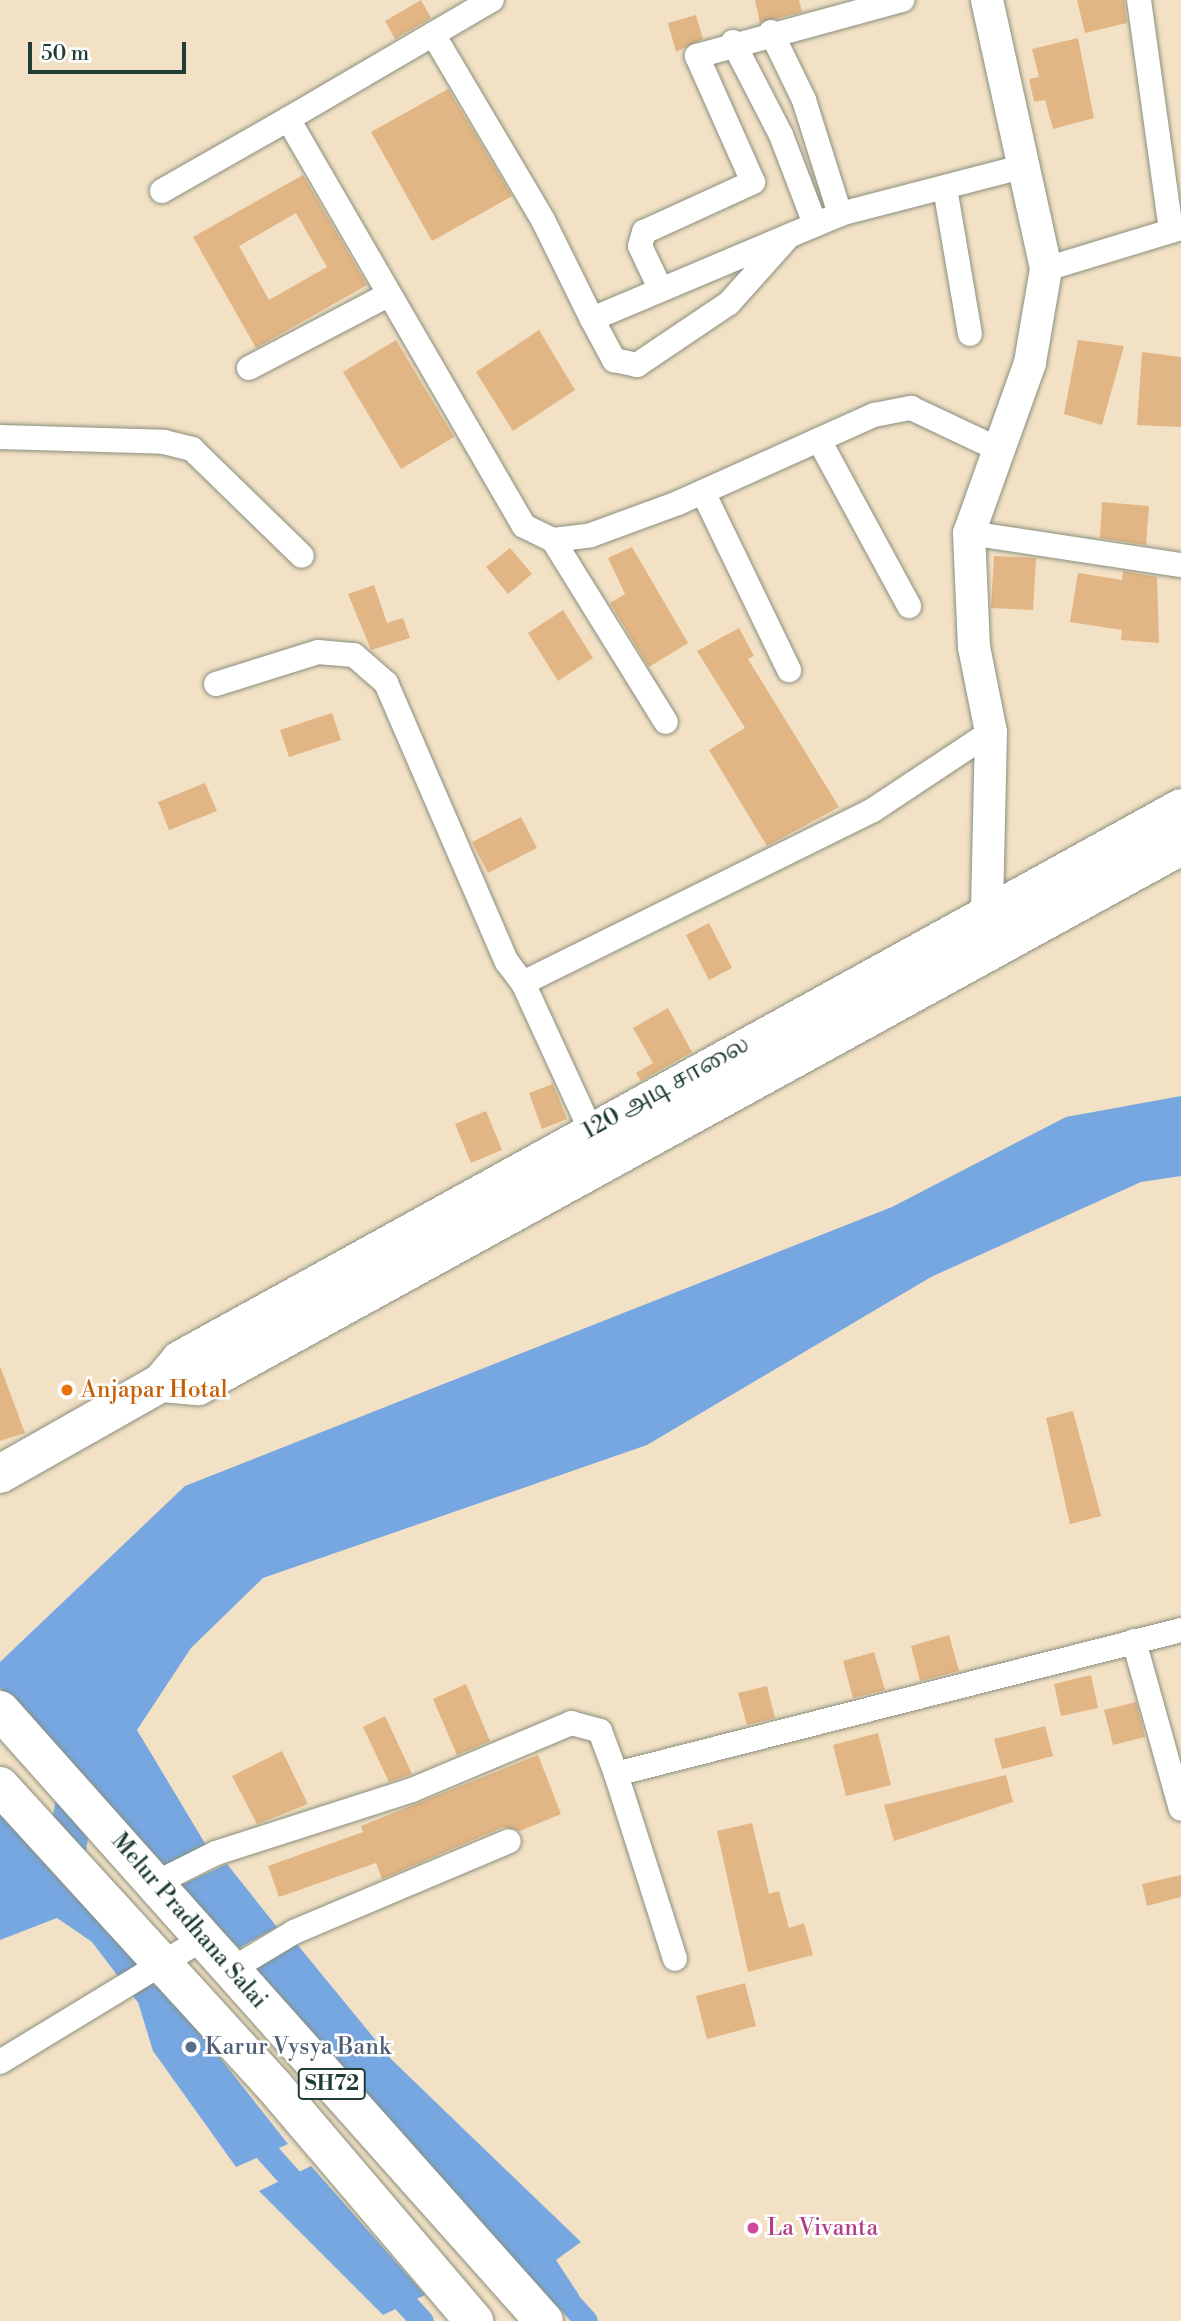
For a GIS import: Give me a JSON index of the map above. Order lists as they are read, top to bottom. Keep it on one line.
{"streets":{"main road":["120 அடி சாலை","Melur Pradhana Salai","SH72"]},"places":["Anjapar Hotal","Karur Vysya Bank","La Vivanta"],"scale_bar":"50 m"}
